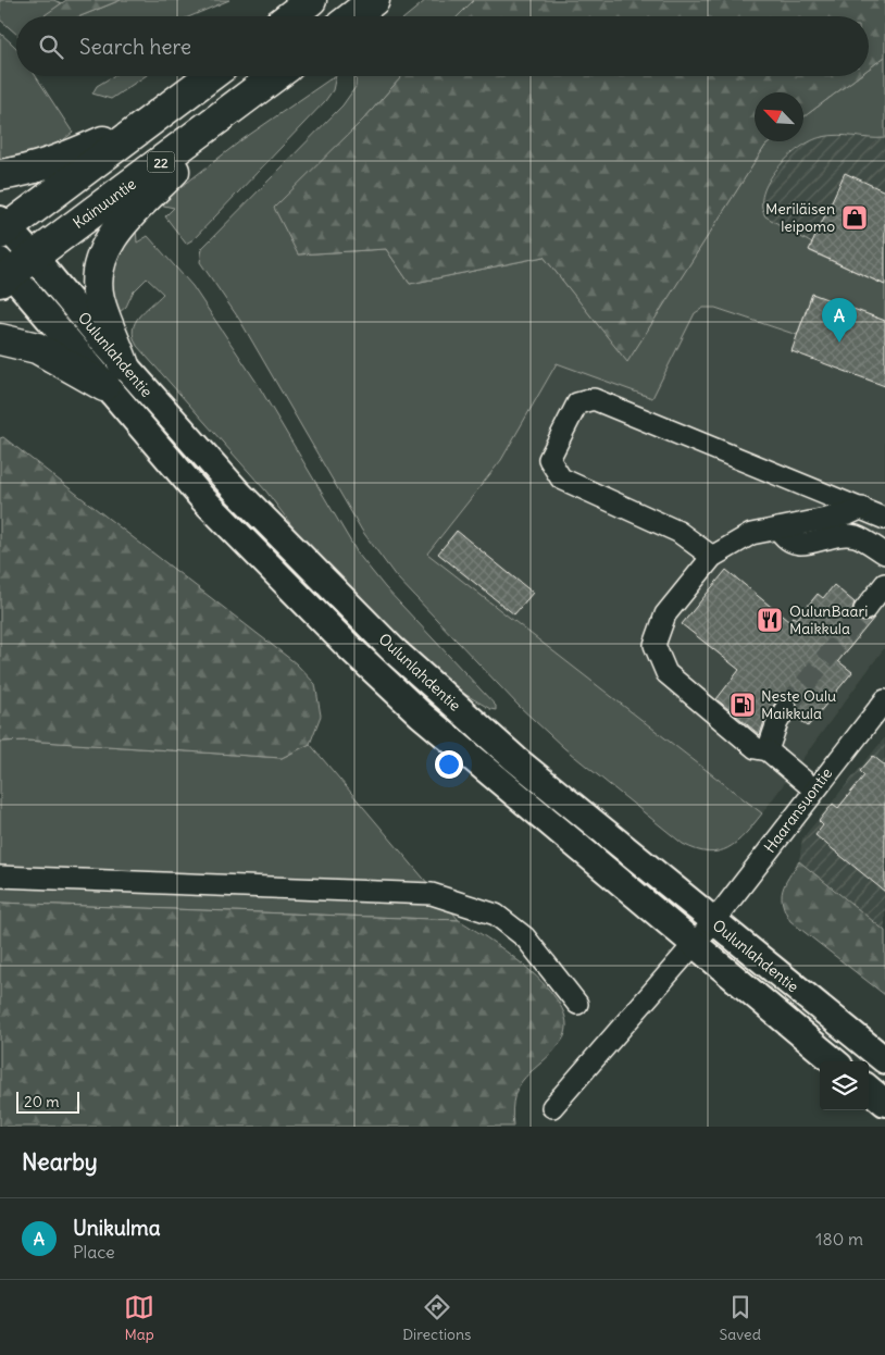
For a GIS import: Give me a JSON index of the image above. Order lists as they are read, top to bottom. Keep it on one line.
{"streets":{"highway":["22","Kainuuntie"],"main road":["Oulunlahdentie"],"street":["Haaransuontie"]},"crossings":[["Kainuuntie","Oulunlahdentie"],["Oulunlahdentie","Haaransuontie"]],"places":{"shop":["Meriläisen leipomo"],"restaurant":["OulunBaari Maikkula"],"fuel station":["Neste Oulu Maikkula"]},"scale_bar":"20 m","north":"top left","page":{"search":"Search here","pins":"A","scale":"20 m","heading":"Nearby","list":[{"mark":"A","name":"Unikulma","note":"Place","value":"180 m"}],"nav":["Map","Directions","Saved"]}}
